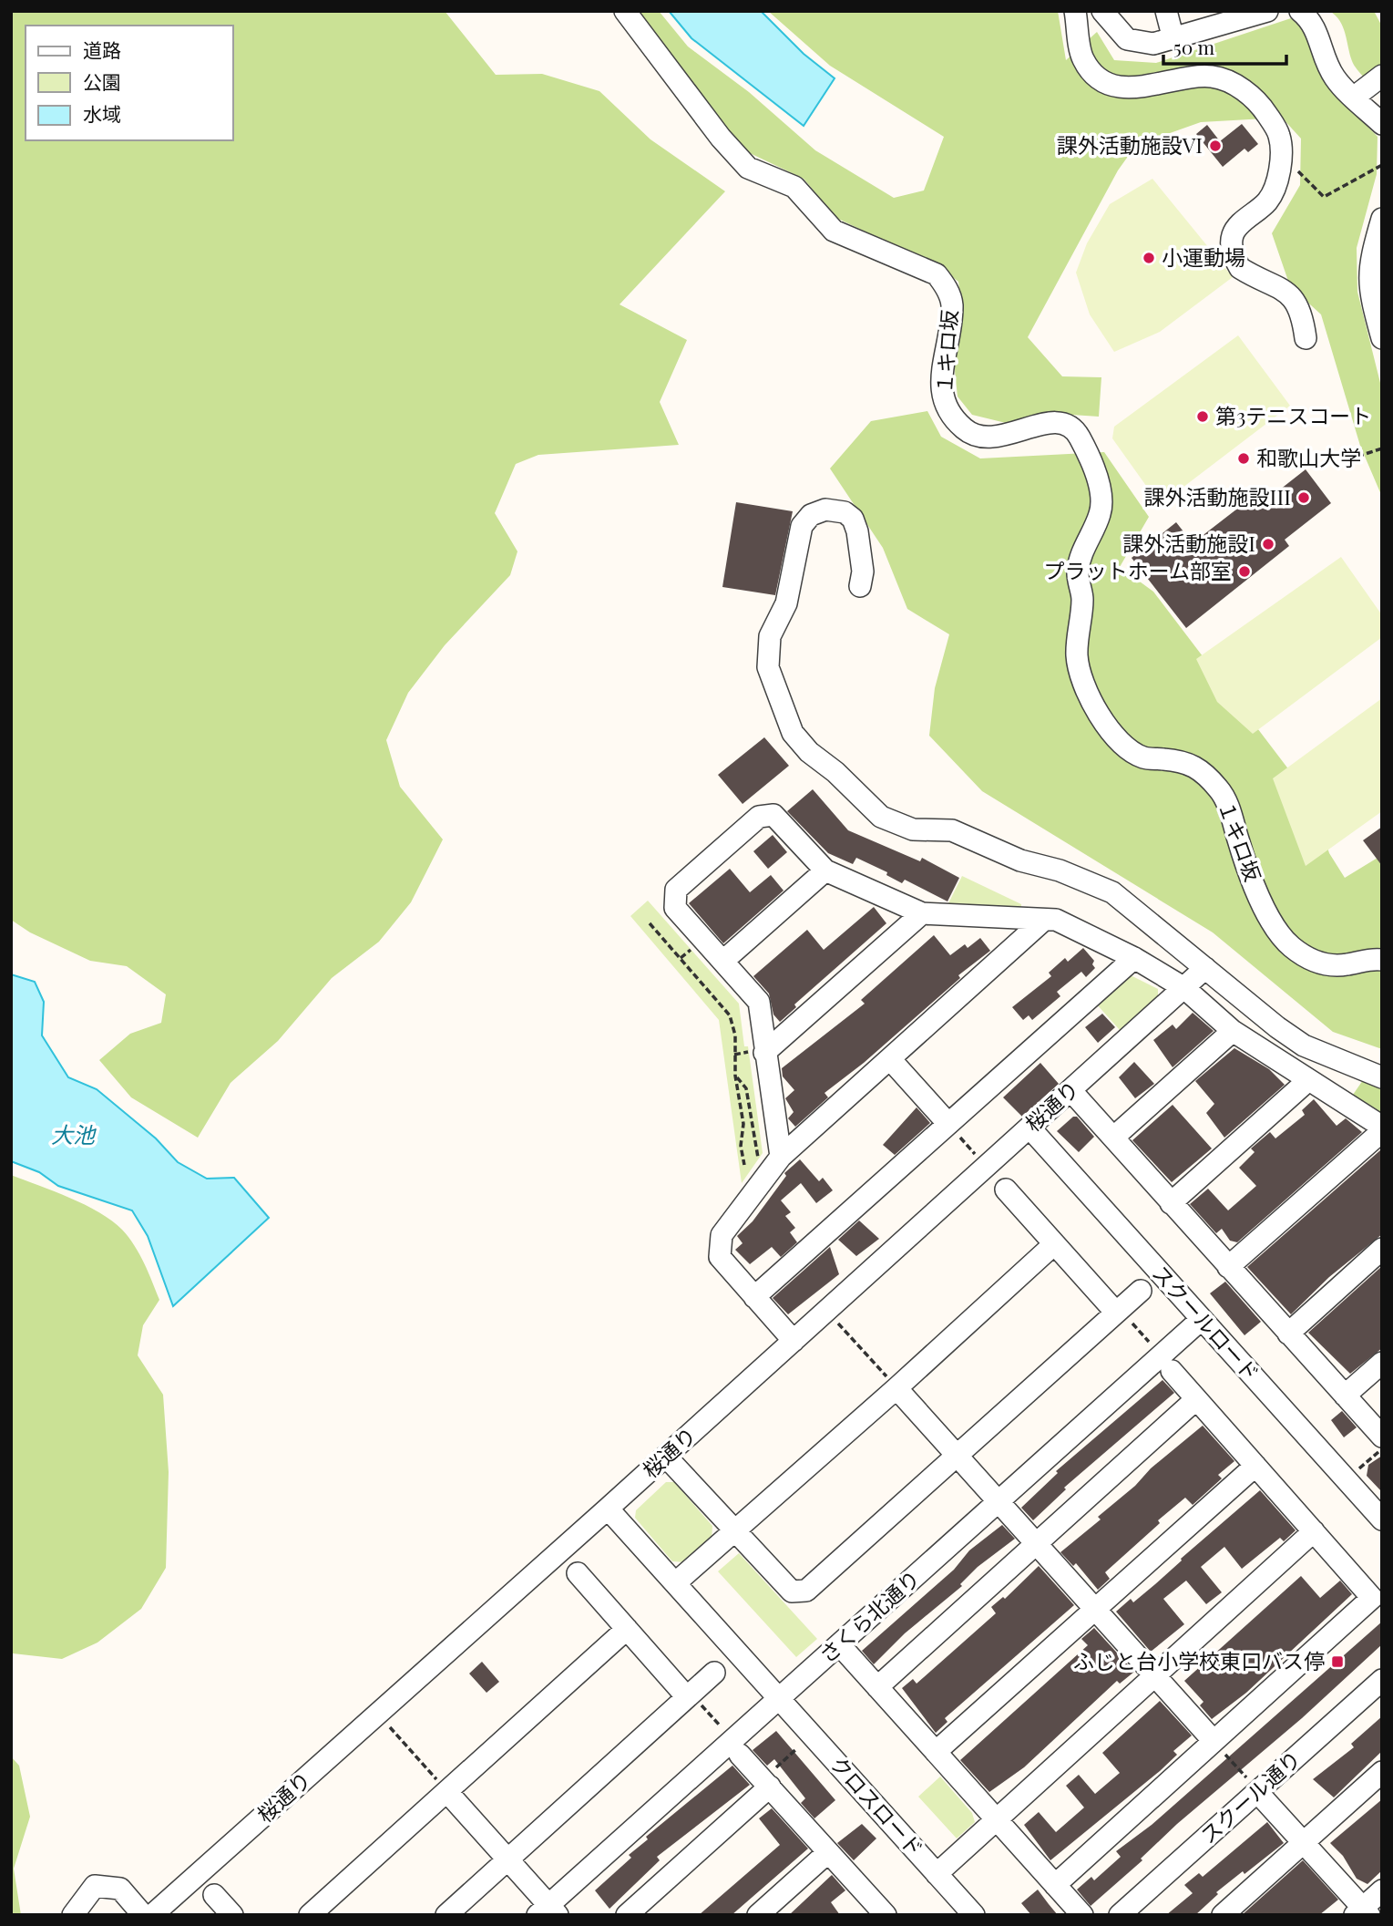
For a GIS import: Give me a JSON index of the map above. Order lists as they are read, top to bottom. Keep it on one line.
{"streets":{"street":["１キロ坂","桜通り","スクールロード","さくら北通り","スクール通り","クロスロード"]},"crossings":[["桜通り","スクールロード"],["桜通り","クロスロード"],["スクールロード","さくら北通り"],["さくら北通り","クロスロード"]],"water":["大池"],"places":{"other":["課外活動施設VI","小運動場","第3テニスコート","和歌山大学","課外活動施設III","課外活動施設I","プラットホーム部室"],"transit":["ふじと台小学校東口バス停"]},"legend":["道路","公園","水域"],"scale_bar":"50 m"}
